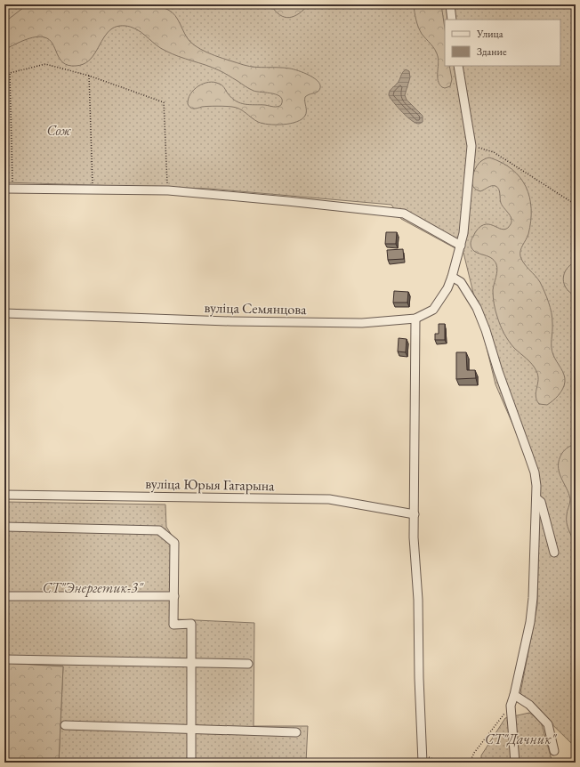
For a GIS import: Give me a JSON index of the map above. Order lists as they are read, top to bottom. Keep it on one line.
{"streets":{"street":["вуліца Семянцова","вуліца Юрыя Гагарына"]},"parks":["Сож","СТ\"Энергетик-3\"","СТ\"Дачник\""],"legend":["Улица","Здание"]}
